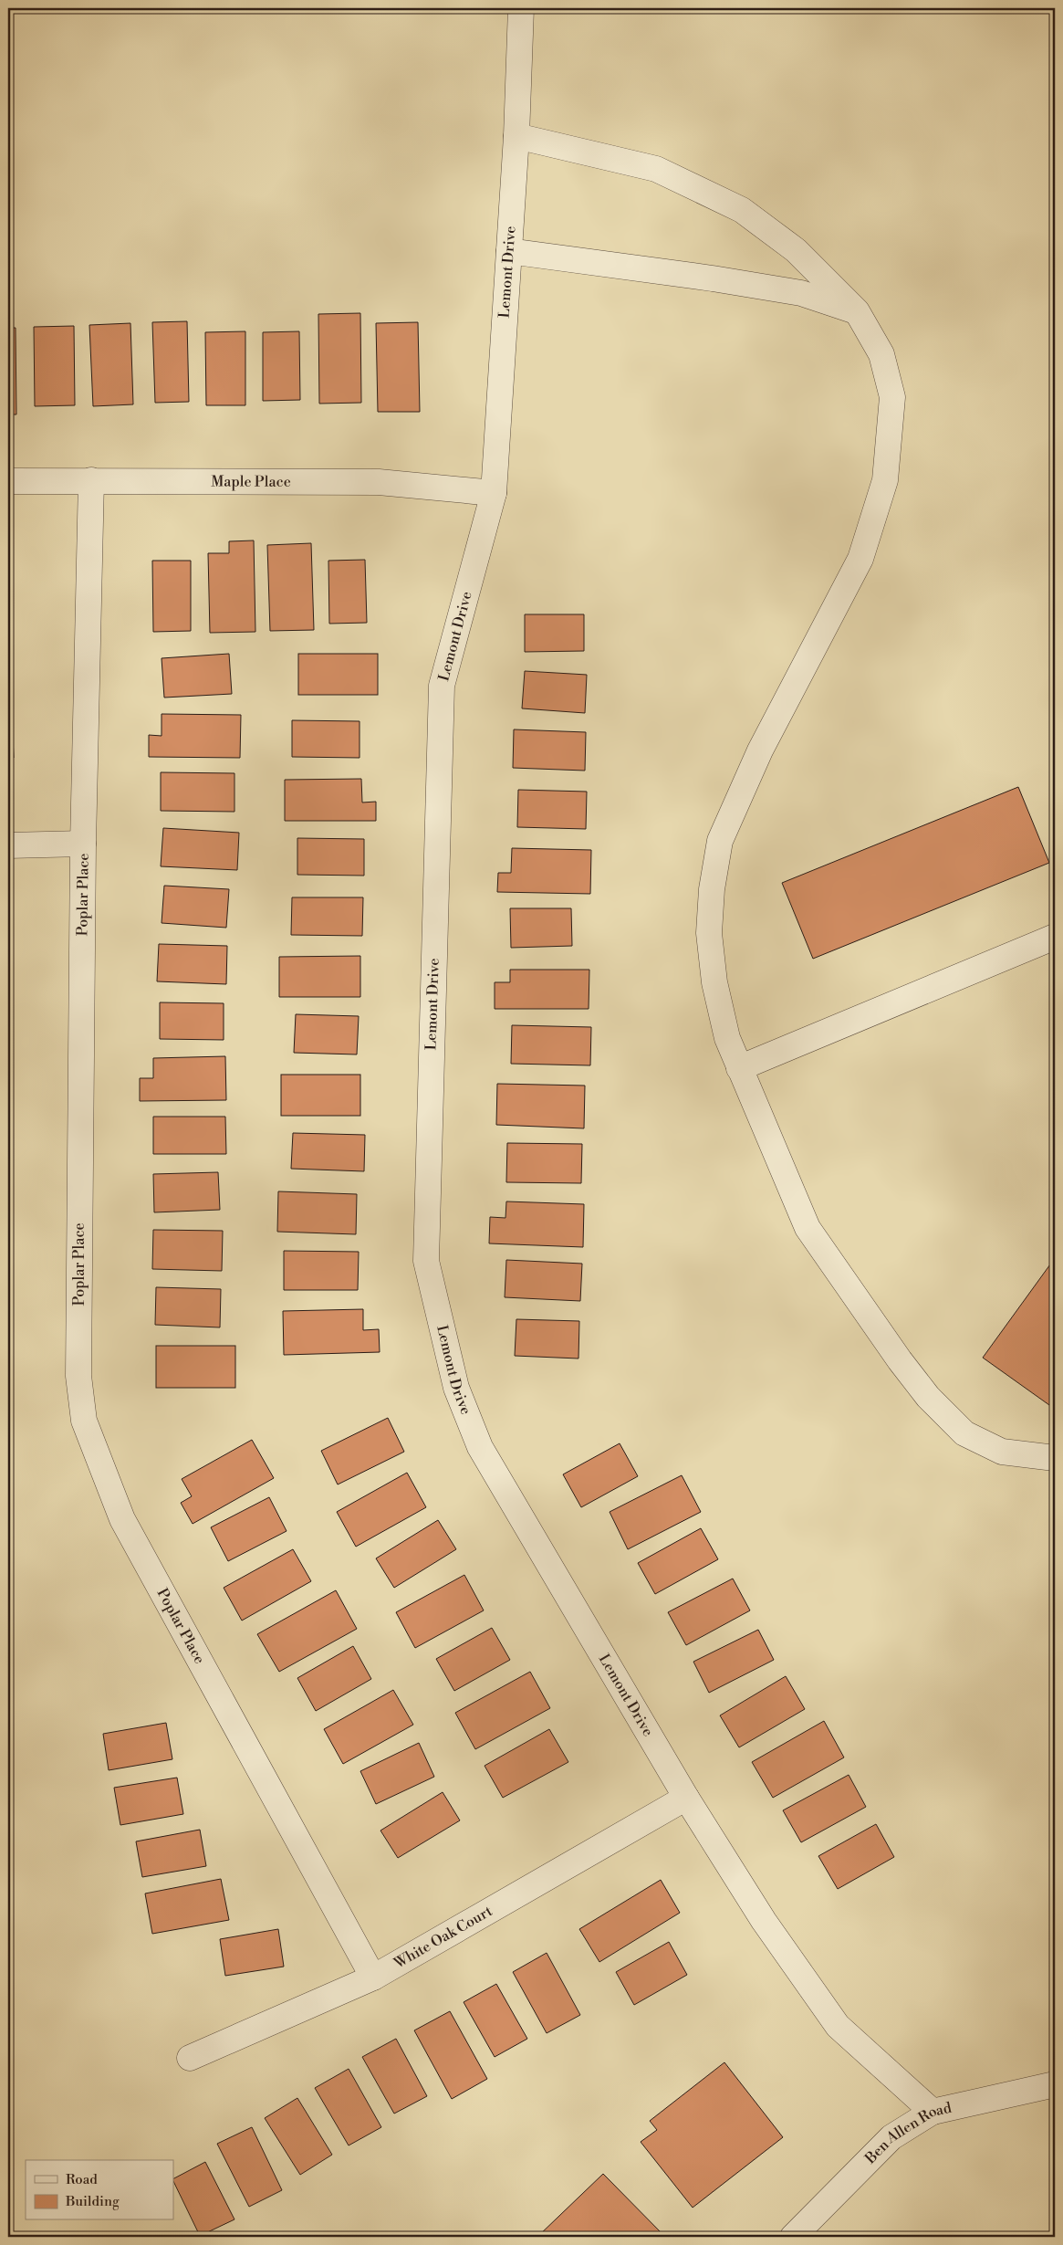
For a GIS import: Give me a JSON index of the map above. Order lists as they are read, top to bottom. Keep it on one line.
{"streets":{"street":["Lemont Drive","Maple Place","Poplar Place","White Oak Court","Ben Allen Road"]},"crossings":[["Lemont Drive","Maple Place"],["Lemont Drive","White Oak Court"],["Lemont Drive","Ben Allen Road"],["Maple Place","Poplar Place"],["Poplar Place","White Oak Court"]],"legend":["Road","Building"]}
